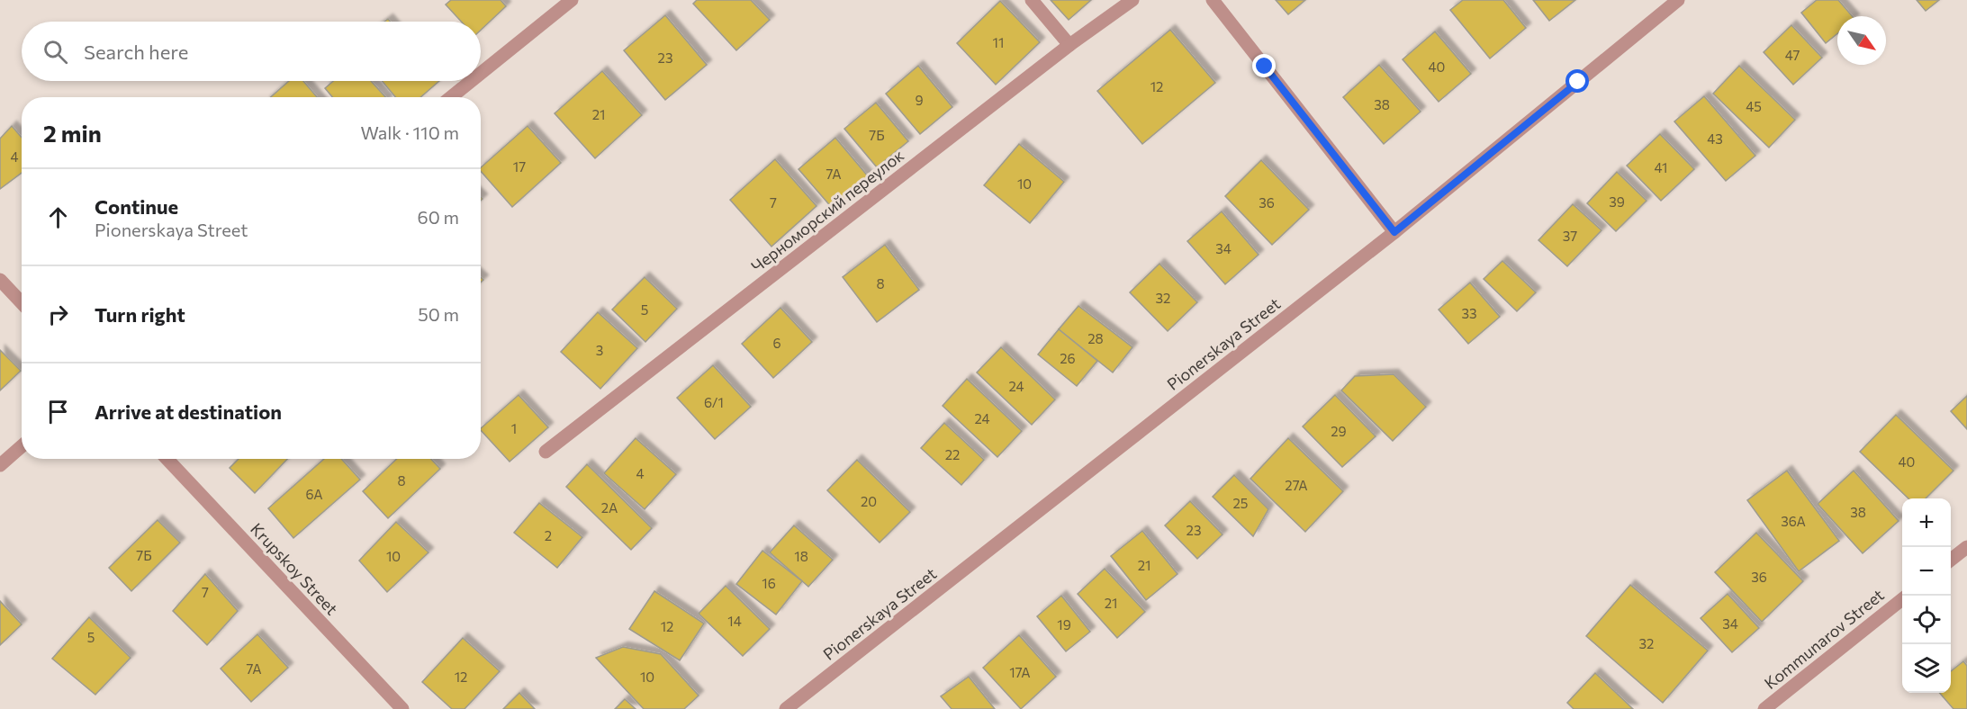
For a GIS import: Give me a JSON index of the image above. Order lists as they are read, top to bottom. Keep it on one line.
{"streets":{"street":["Черноморский переулок","Pionerskaya Street","Krupskoy Street","Kommunarov Street"]},"house_numbers":["11","47","23","40","12","9","38","45","21","7Б","43","4","17","41","7А","10","39","7","36","37","34","8","32","5","33","28","6","3","26","24","6/1","24","1","29","22","40","4","8","27А","6А","20","25","2А","38","36А","23","2","7Б","10","18","21","36","16","7","21","14","34","19","12","5","32","7А","17А","12","10"],"north":"bottom right","page":{"search":"Search here","heading":["2 min","Walk · 110 m"],"list":[["Continue","Pionerskaya Street","60 m"],["Turn right","50 m"],"Arrive at destination"],"map_buttons":["+","−"]}}
